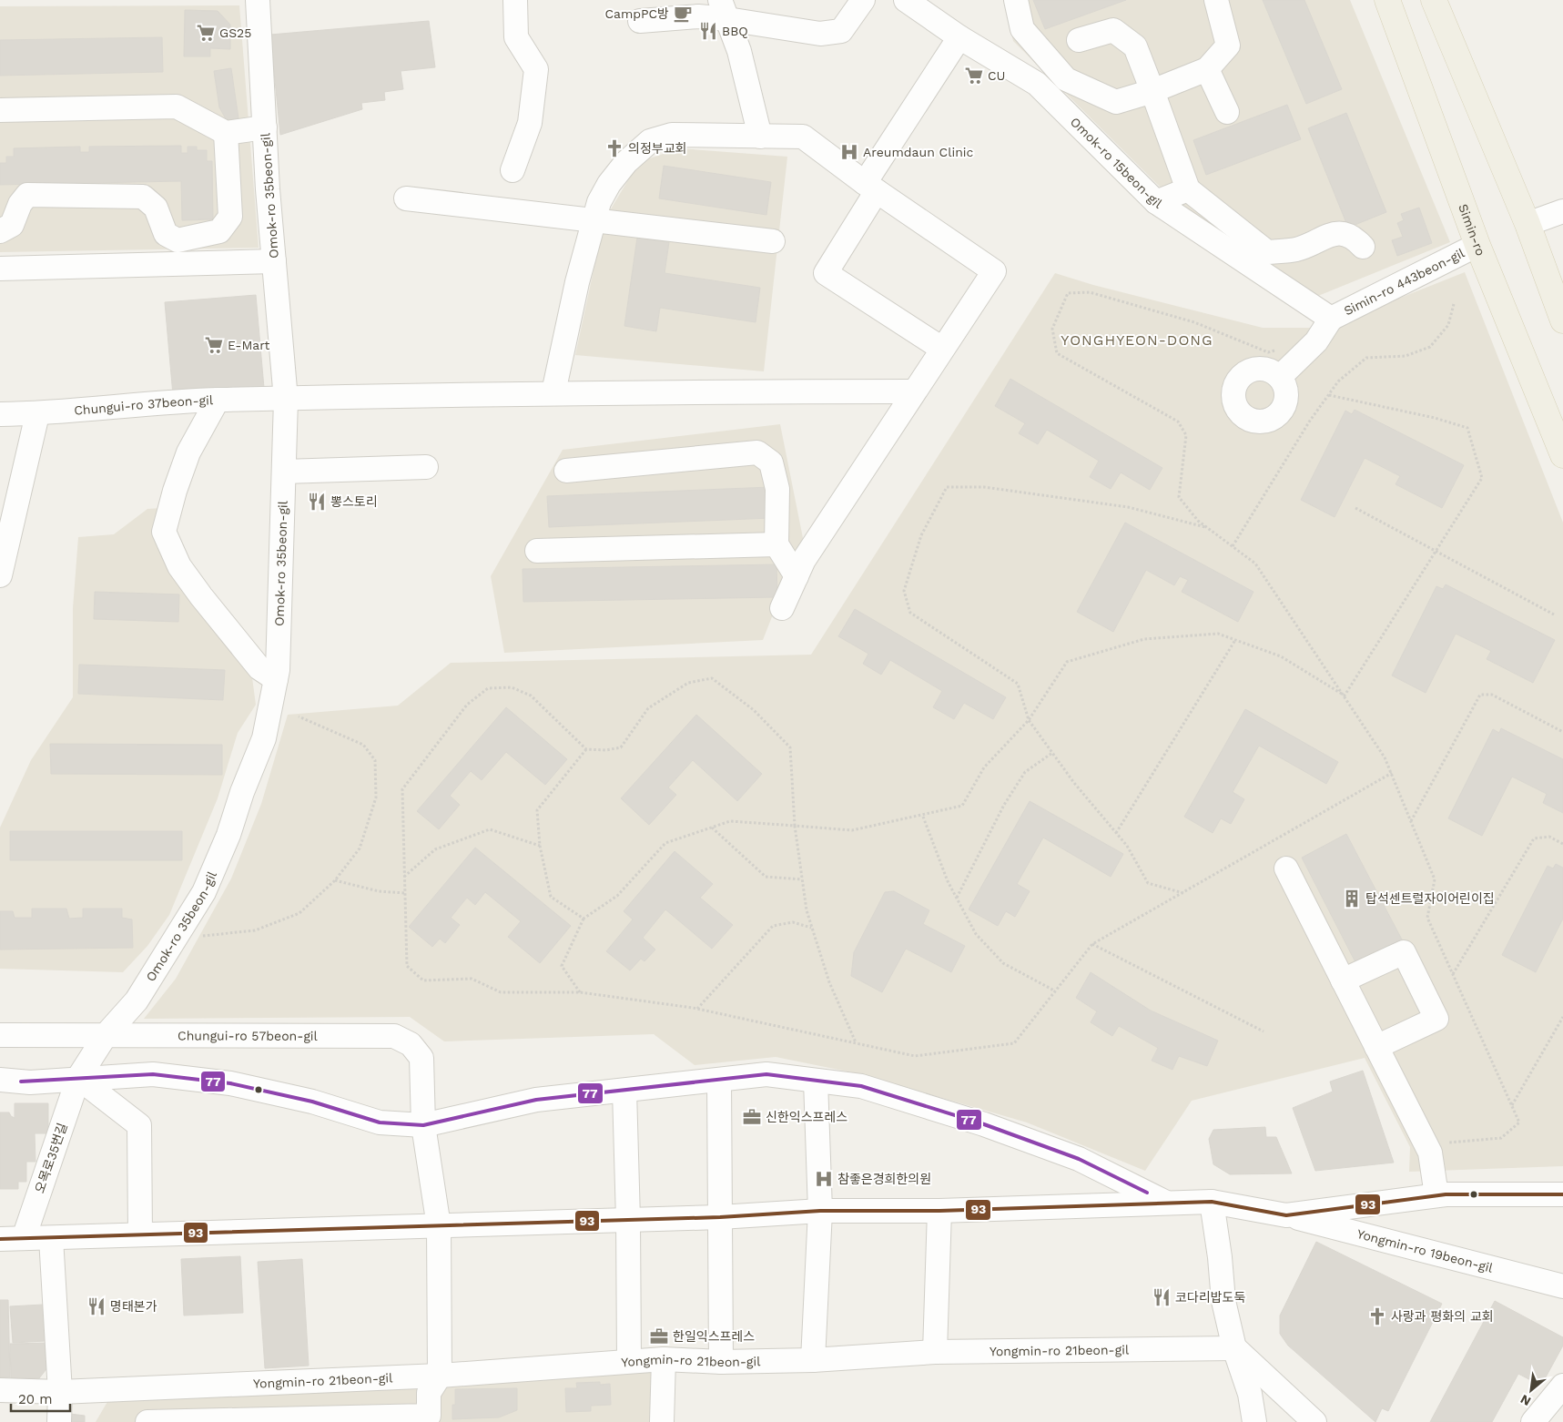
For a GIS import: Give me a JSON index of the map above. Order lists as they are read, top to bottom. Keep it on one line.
{"streets":{"main road":["Simin-ro"],"street":["Omok-ro 15beon-gil","Omok-ro 35beon-gil","Simin-ro 443beon-gil","Chungui-ro 37beon-gil","Chungui-ro 57beon-gil","오목로35번길","Yongmin-ro 19beon-gil","Yongmin-ro 21beon-gil"]},"crossings":[["Omok-ro 15beon-gil","Simin-ro 443beon-gil"],["Omok-ro 35beon-gil","Chungui-ro 37beon-gil"],["Omok-ro 35beon-gil","Chungui-ro 57beon-gil"],["Omok-ro 35beon-gil","오목로35번길"],["Simin-ro","Simin-ro 443beon-gil"],["Chungui-ro 57beon-gil","Yongmin-ro 21beon-gil"]],"districts":["YONGHYEON-DONG"],"places":{"cafe":["CampPC방"],"restaurant":["BBQ","뽕스토리","코다리밥도둑","명태본가"],"supermarket":["GS25","CU","E-Mart"],"church":["의정부교회","사랑과 평화의 교회"],"hospital":["Areumdaun Clinic","참좋은경희한의원"],"building":["탑석센트럴자이어린이집"],"office":["신한익스프레스","한일익스프레스"]},"lines":["transit line 77","transit line 93"],"scale_bar":"20 m","north":"bottom left"}
